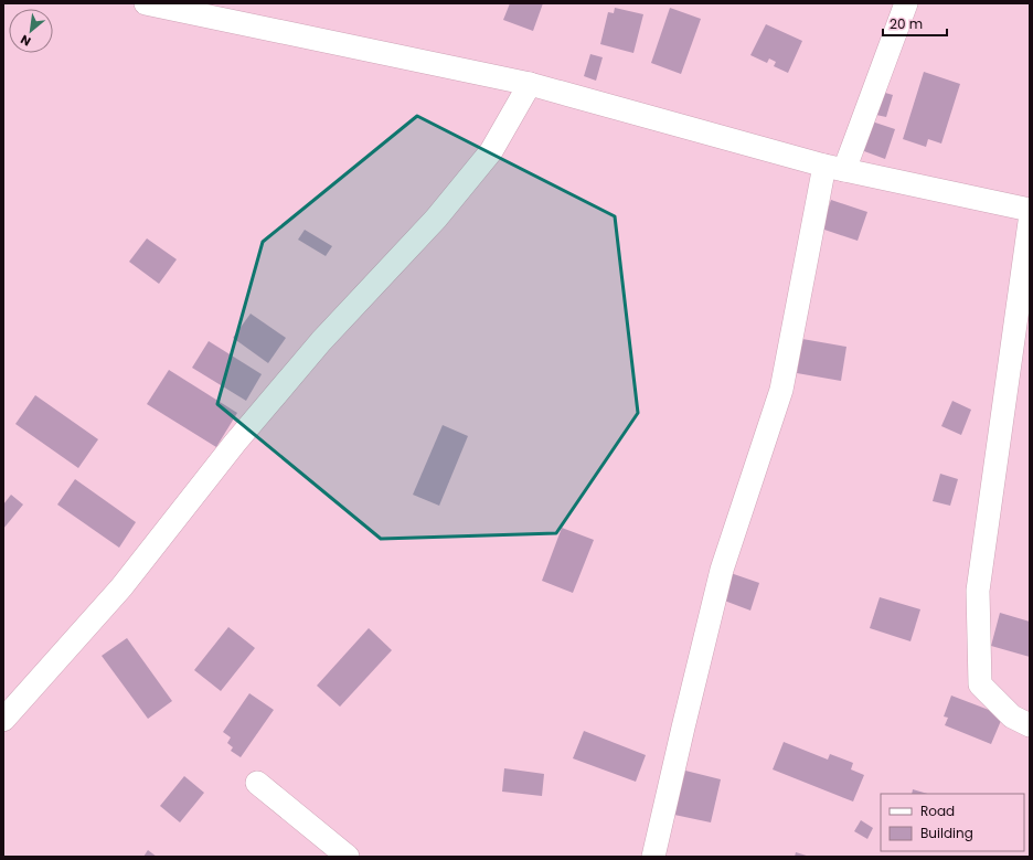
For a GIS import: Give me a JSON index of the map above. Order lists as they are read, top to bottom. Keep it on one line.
{"legend":["Road","Building"],"scale_bar":"20 m","north":"bottom left"}
